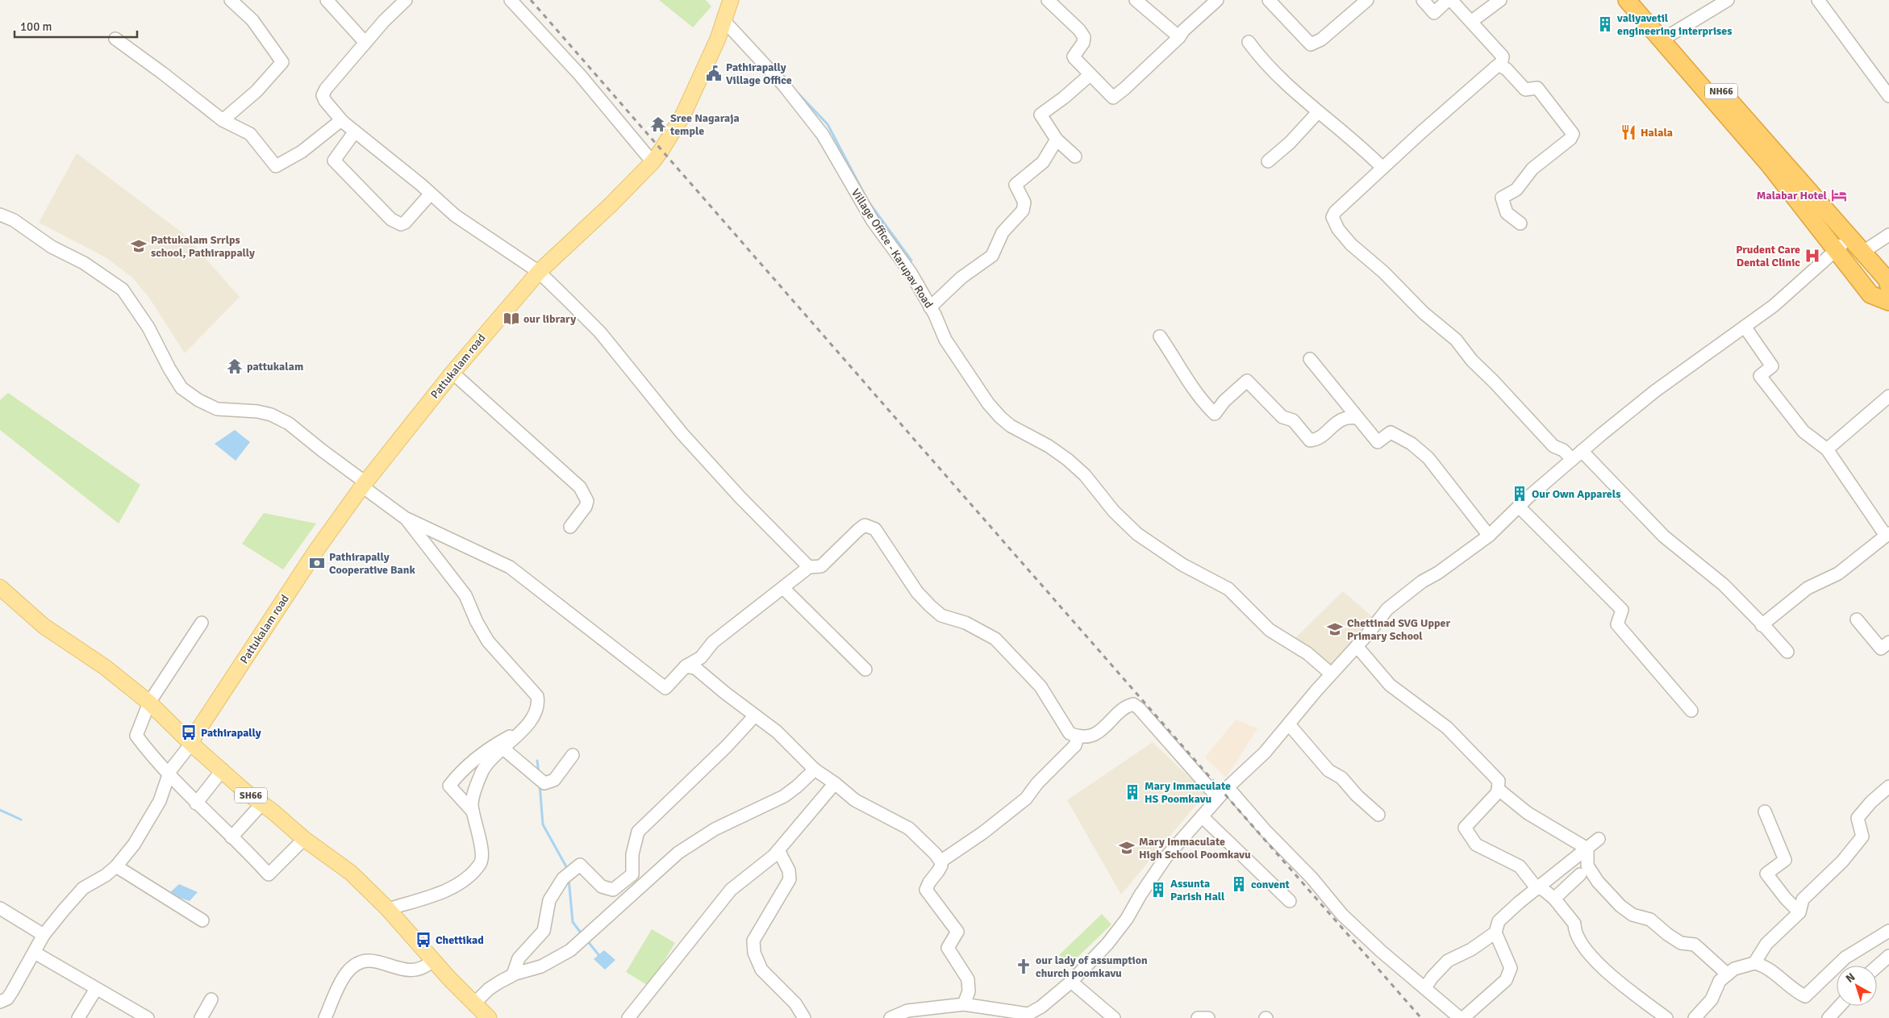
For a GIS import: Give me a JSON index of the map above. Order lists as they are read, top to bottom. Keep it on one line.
{"streets":{"highway":["NH66"],"main road":["Pattukalam road","SH66"],"street":["Village Office - Karupav Road"]},"crossings":[["Village Office - Karupav Road","Pattukalam road"],["Pattukalam road","SH66"]],"places":{"building":["valiyavetil engineering interprises","Our Own Apparels","Mary Immaculate HS Poomkavu","convent","Assunta Parish Hall"],"public building":["Pathirapally Village Office"],"temple":["Sree Nagaraja temple","pattukalam"],"restaurant":["Halala"],"hotel":["Malabar Hotel"],"school or university":["Pattukalam Srrlps school, Pathirappally","Chettinad SVG Upper Primary School","Mary Immaculate High School Poomkavu"],"hospital":["Prudent Care Dental Clinic"],"library":["our library"],"bank":["Pathirapally Cooperative Bank"],"bus stop":["Pathirapally","Chettikad"],"church":["our lady of assumption church poomkavu"]},"scale_bar":"100 m","north":"top left"}
